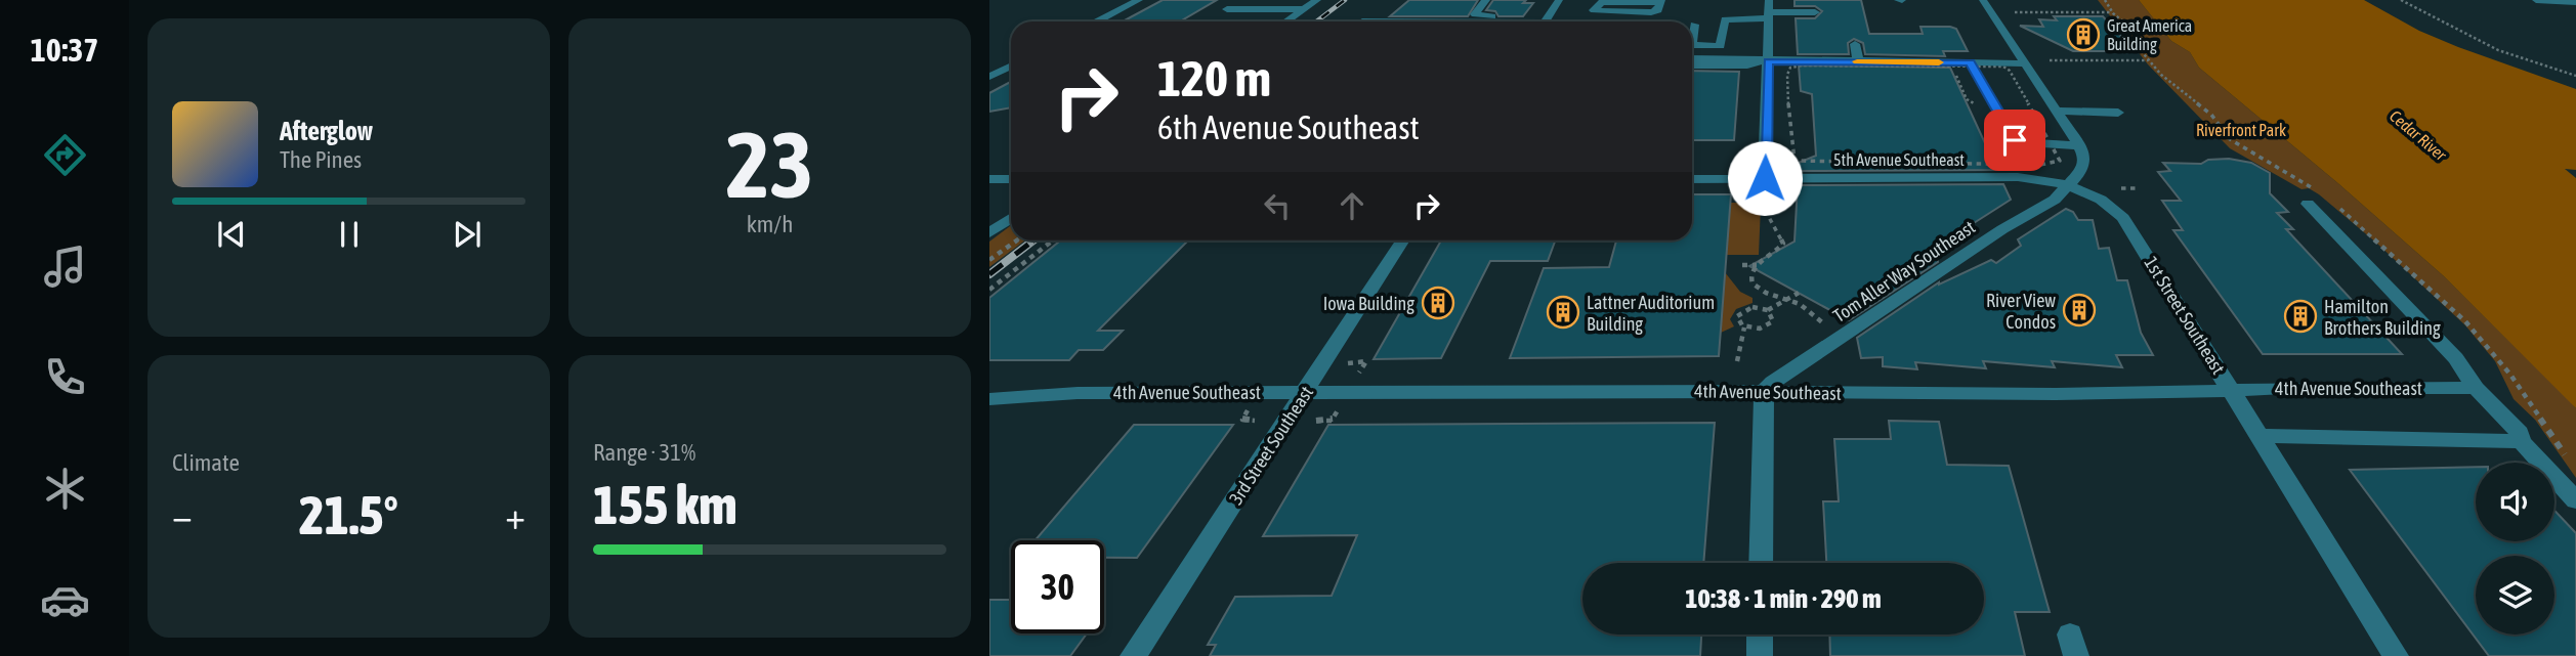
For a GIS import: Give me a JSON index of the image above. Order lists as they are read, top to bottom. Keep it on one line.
{"streets":{"street":["5th Avenue Southeast","Tom Aller Way Southeast","1st Street Southeast","4th Avenue Southeast","3rd Street Southeast"]},"crossings":[["5th Avenue Southeast","Tom Aller Way Southeast"],["5th Avenue Southeast","1st Street Southeast"],["Tom Aller Way Southeast","1st Street Southeast"],["Tom Aller Way Southeast","4th Avenue Southeast"],["1st Street Southeast","4th Avenue Southeast"],["4th Avenue Southeast","3rd Street Southeast"]],"water":["Cedar River"],"parks":["Riverfront Park"],"places":{"building":["Great America Building","Iowa Building","River View Condos","Lattner Auditorium Building","Hamilton Brothers Building"]},"page":{"tabs":"10:37","tile":[["23","km/h"],"Climate",["Range · 31%","155 km"]],"turn":["120 m","6th Avenue Southeast"],"song":["Afterglow","The Pines"],"heat":["−","21.5°","+"],"limit":"30","trip":"10:38 · 1 min · 290 m"}}
